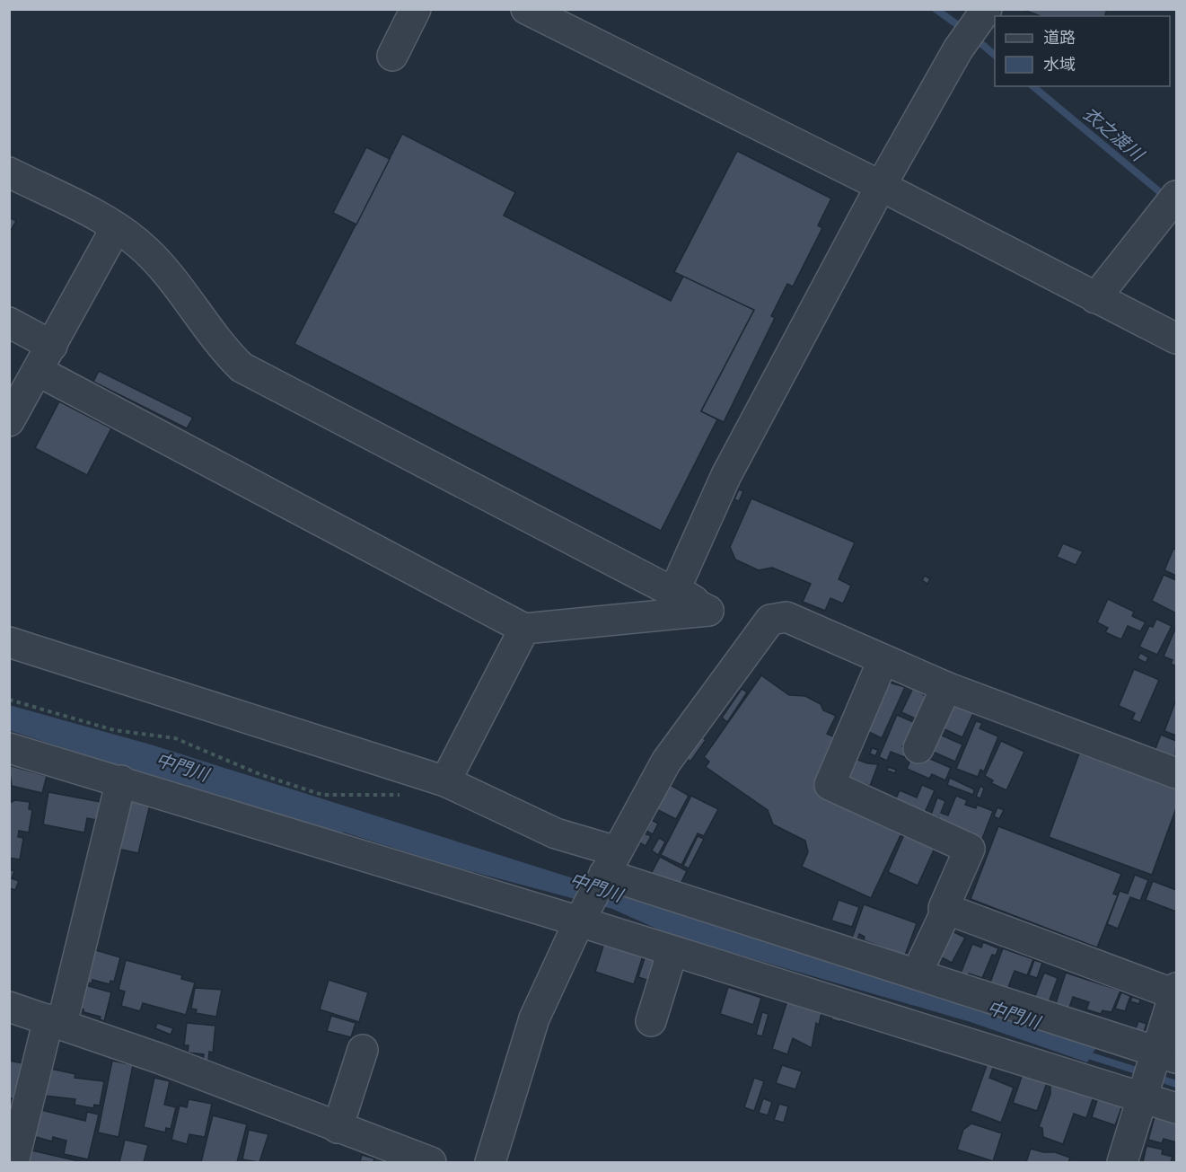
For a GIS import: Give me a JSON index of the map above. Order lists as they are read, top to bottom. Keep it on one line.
{"water":["衣之渡川","中門川"],"legend":["道路","水域"]}
